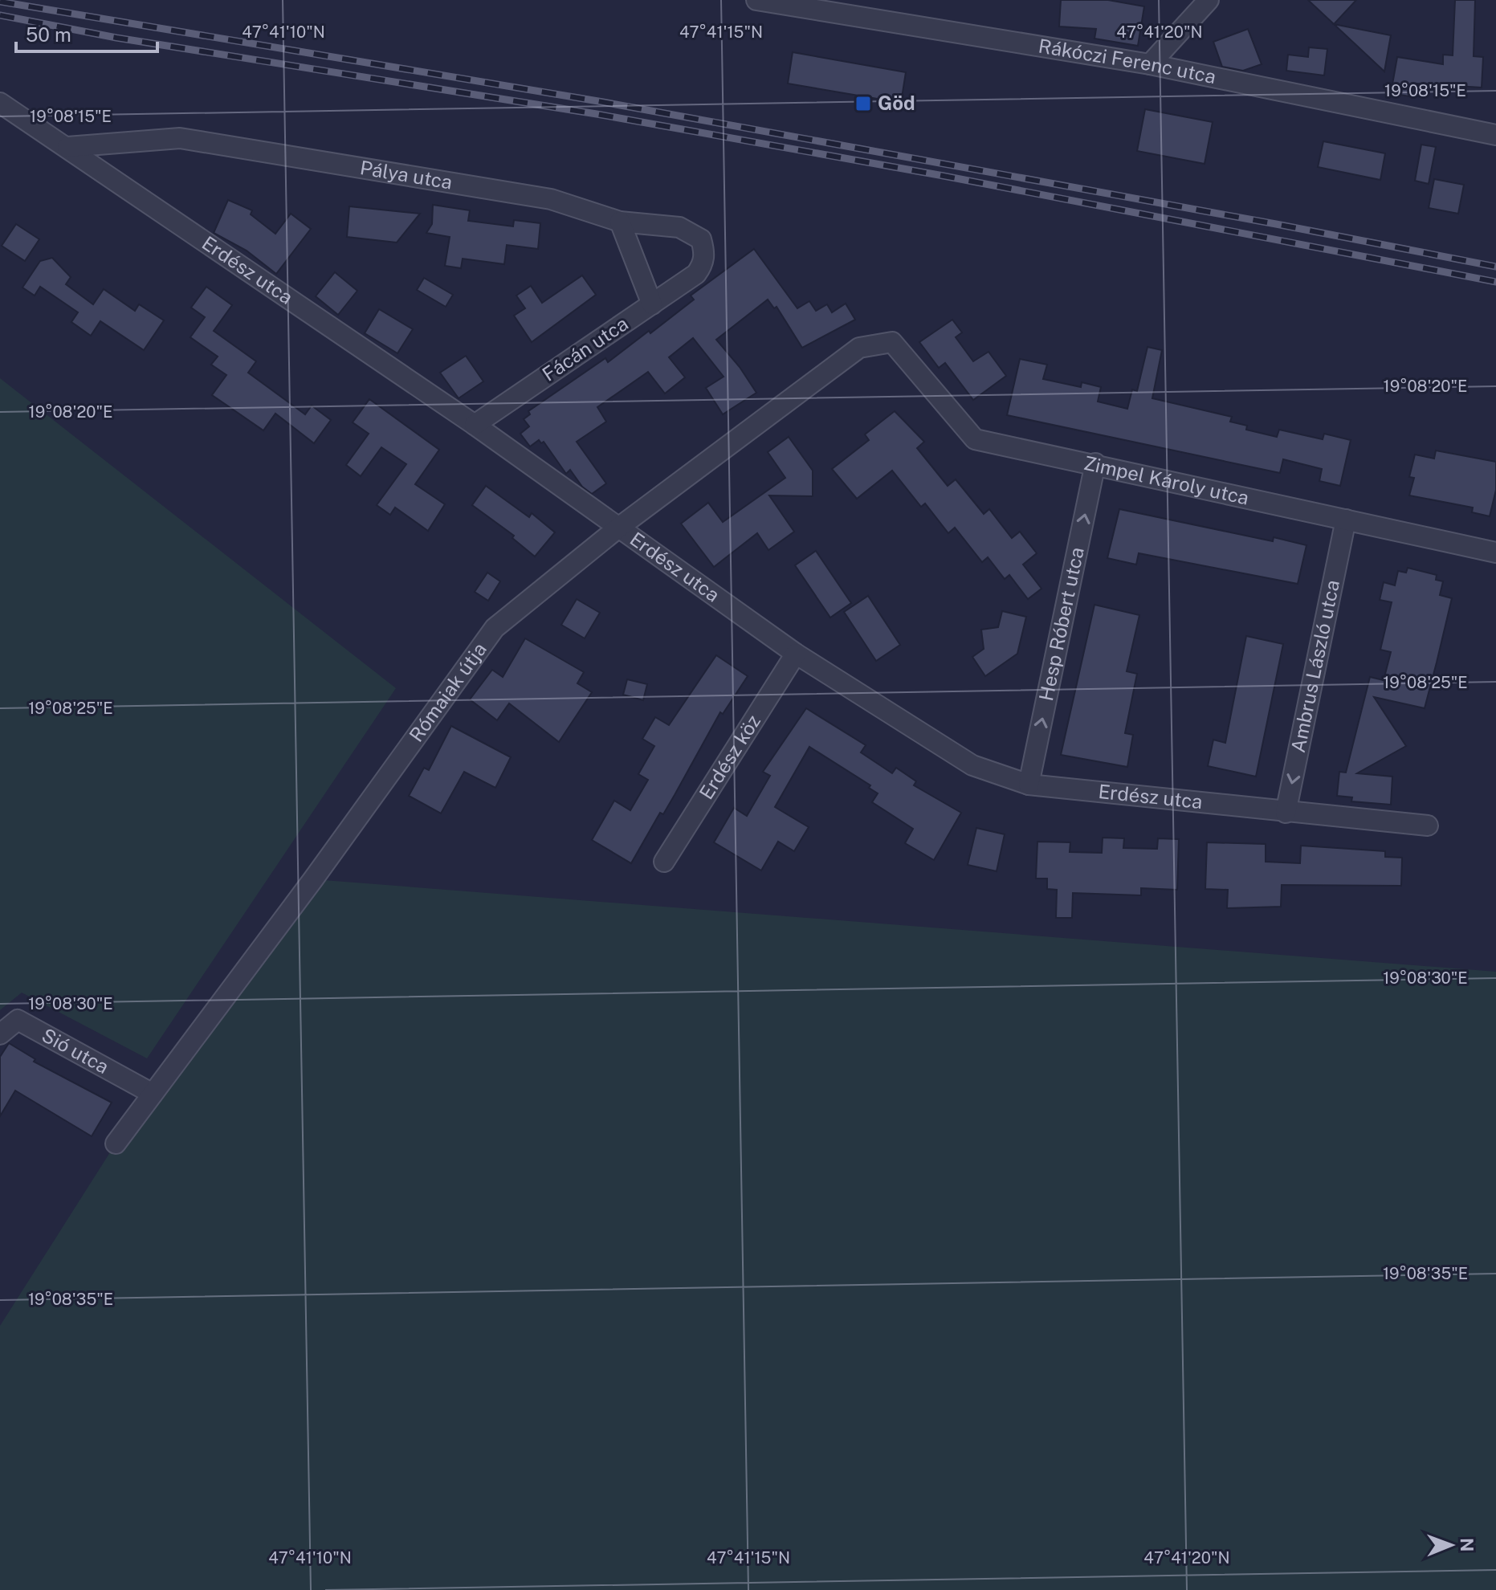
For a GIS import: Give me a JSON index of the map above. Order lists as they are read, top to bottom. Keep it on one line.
{"streets":{"street":["Rákóczi Ferenc utca","Pálya utca","Erdész utca","Fácán utca","Zimpel Károly utca","Hesp Róbert utca","Ambrus László utca","Rómaiak útja","Erdész köz","Sió utca"]},"crossings":[["Pálya utca","Erdész utca"],["Pálya utca","Fácán utca"],["Erdész utca","Fácán utca"],["Erdész utca","Hesp Róbert utca"],["Erdész utca","Ambrus László utca"],["Erdész utca","Rómaiak útja"],["Erdész utca","Erdész köz"],["Zimpel Károly utca","Hesp Róbert utca"],["Zimpel Károly utca","Ambrus László utca"],["Zimpel Károly utca","Rómaiak útja"],["Rómaiak útja","Sió utca"]],"one_way":["Hesp Róbert utca","Ambrus László utca"],"places":{"transit":["Göd"]},"scale_bar":"50 m","north":"right","coordinates":["47°41'10\"N","47°41'15\"N","47°41'20\"N","19°08'15\"E","19°08'20\"E","19°08'25\"E","19°08'30\"E","19°08'35\"E"]}
